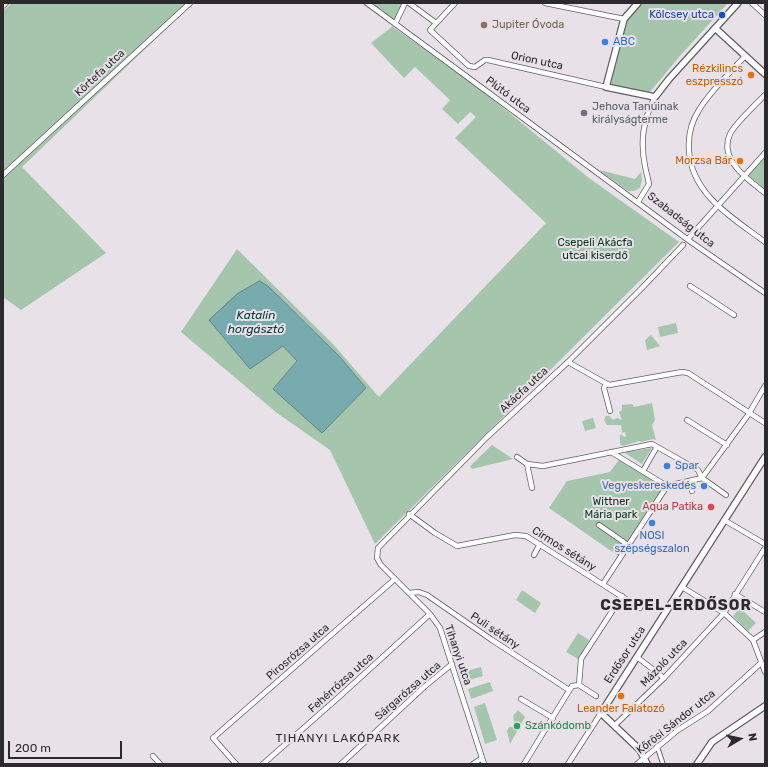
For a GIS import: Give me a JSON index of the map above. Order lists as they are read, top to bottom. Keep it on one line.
{"streets":{"street":["Orion utca","Körtefa utca","Plútó utca","Szabadság utca","Akácfa utca","Cirmos sétány","Puli sétány","Pirosrózsa utca","Tihanyi utca","Erdősor utca","Mázoló utca","Fehérrózsa utca","Sárgarózsa utca","Kőrösi Sándor utca"]},"crossings":[["Orion utca","Szabadság utca"],["Plútó utca","Szabadság utca"],["Akácfa utca","Cirmos sétány"],["Akácfa utca","Tihanyi utca"],["Puli sétány","Tihanyi utca"],["Pirosrózsa utca","Tihanyi utca"],["Tihanyi utca","Fehérrózsa utca"],["Tihanyi utca","Sárgarózsa utca"]],"districts":["CSEPEL-ERDŐSOR","TIHANYI LAKÓPARK"],"water":["Katalin horgásztó"],"parks":["Csepeli Akácfa utcai kiserdő","Wittner Mária park"],"places":["Kölcsey utca","Jupiter Óvoda","ABC","Rézkilincs eszpresszó","Jehova Tanúinak királyságterme","Morzsa Bár","Spar","Vegyeskereskedés","Aqua Patika","NOSI szépségszalon","Leander Falatozó","Szánkódomb"],"scale_bar":"200 m","north":"right"}
